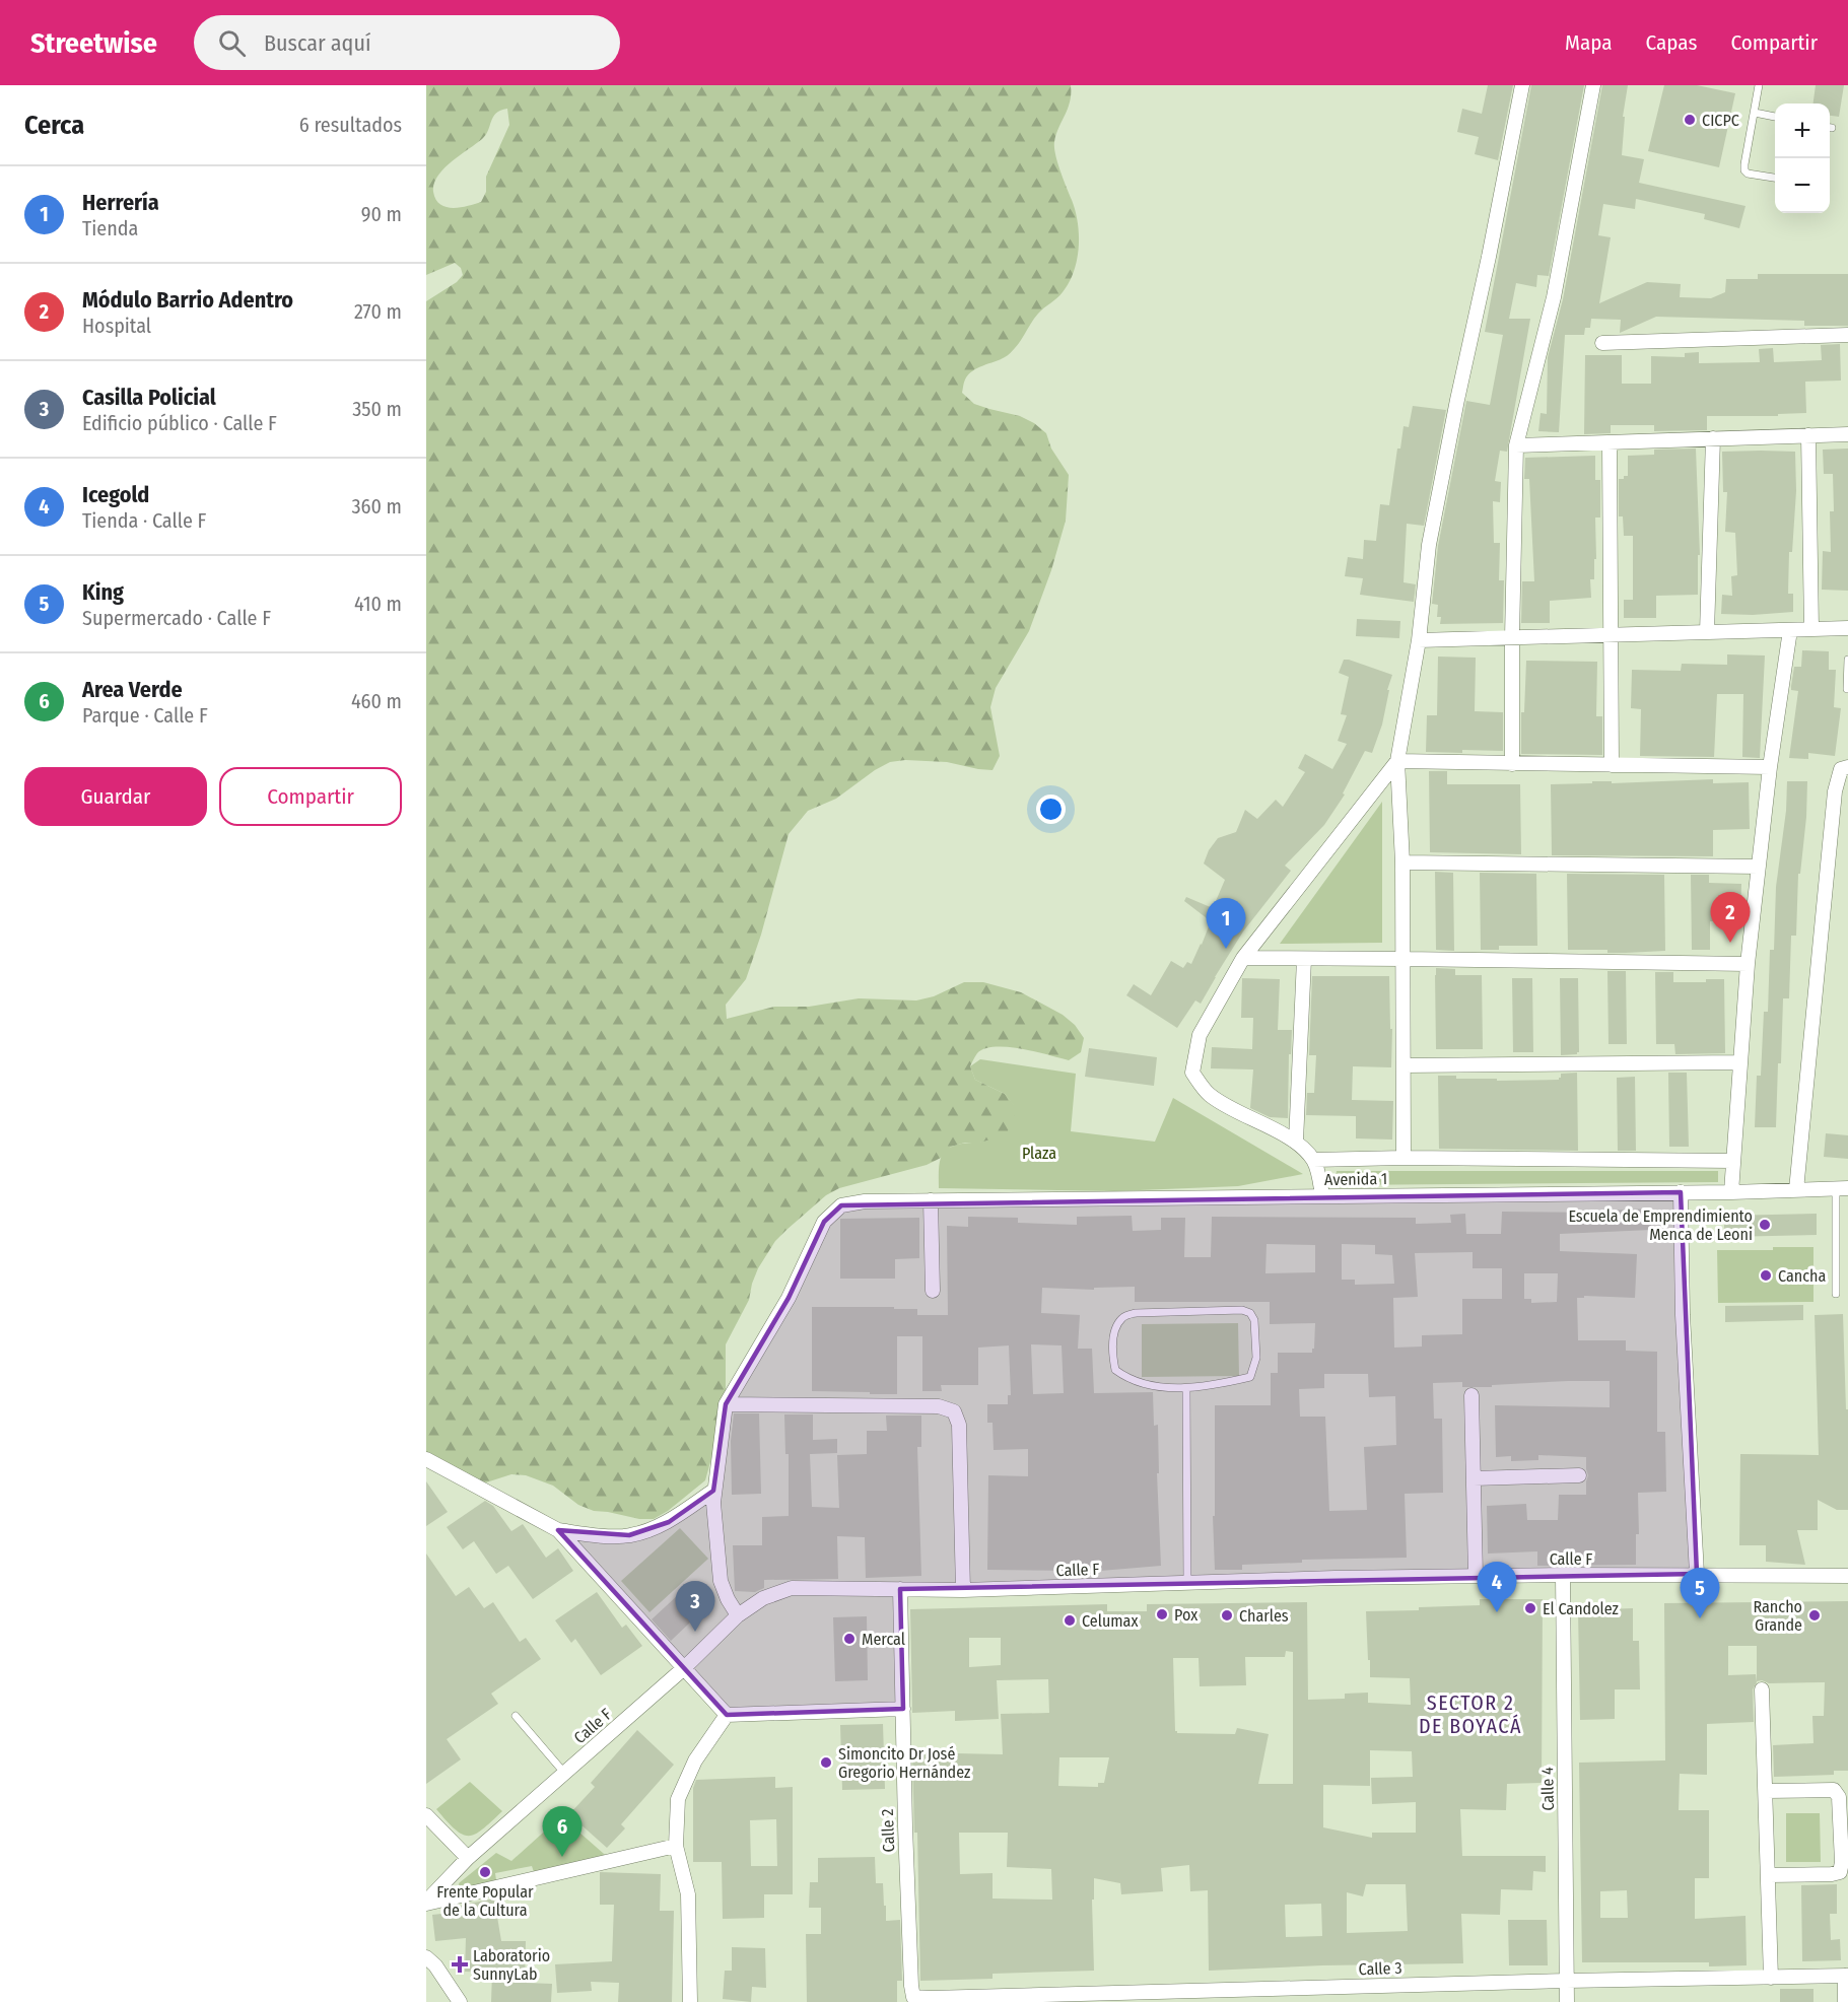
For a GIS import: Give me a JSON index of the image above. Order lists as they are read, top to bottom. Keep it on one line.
{"streets":{"street":["Avenida 1","Calle F","Calle 4","Calle 2","Calle 3"]},"crossings":[["Calle F","Calle 4"],["Calle F","Calle 2"],["Calle 4","Calle 3"],["Calle 2","Calle 3"]],"districts":["SECTOR 2 DE BOYACÁ"],"parks":["Plaza"],"places":{"other":["CICPC","Escuela de Emprendimiento Menca de Leoni","Cancha","El Candolez","Pox","Charles","Rancho Grande","Celumax","Mercal","Simoncito Dr José Gregorio Hernández","Frente Popular de la Cultura"],"health":["Laboratorio SunnyLab"]},"page":{"header":"Streetwise","search":"Buscar aquí","nav":["Mapa","Capas","Compartir"],"heading":["Cerca","6 resultados"],"map_buttons":["+","−"],"list":[{"mark":"1","name":"Herrería","note":"Tienda","value":"90 m"},{"mark":"2","name":"Módulo Barrio Adentro","note":"Hospital","value":"270 m"},{"mark":"3","name":"Casilla Policial","note":"Edificio público · Calle F","value":"350 m"},{"mark":"4","name":"Icegold","note":"Tienda · Calle F","value":"360 m"},{"mark":"5","name":"King","note":"Supermercado · Calle F","value":"410 m"},{"mark":"6","name":"Area Verde","note":"Parque · Calle F","value":"460 m"}],"buttons":["Guardar","Compartir"],"pins":["2","1","4","5","3","6"]}}
